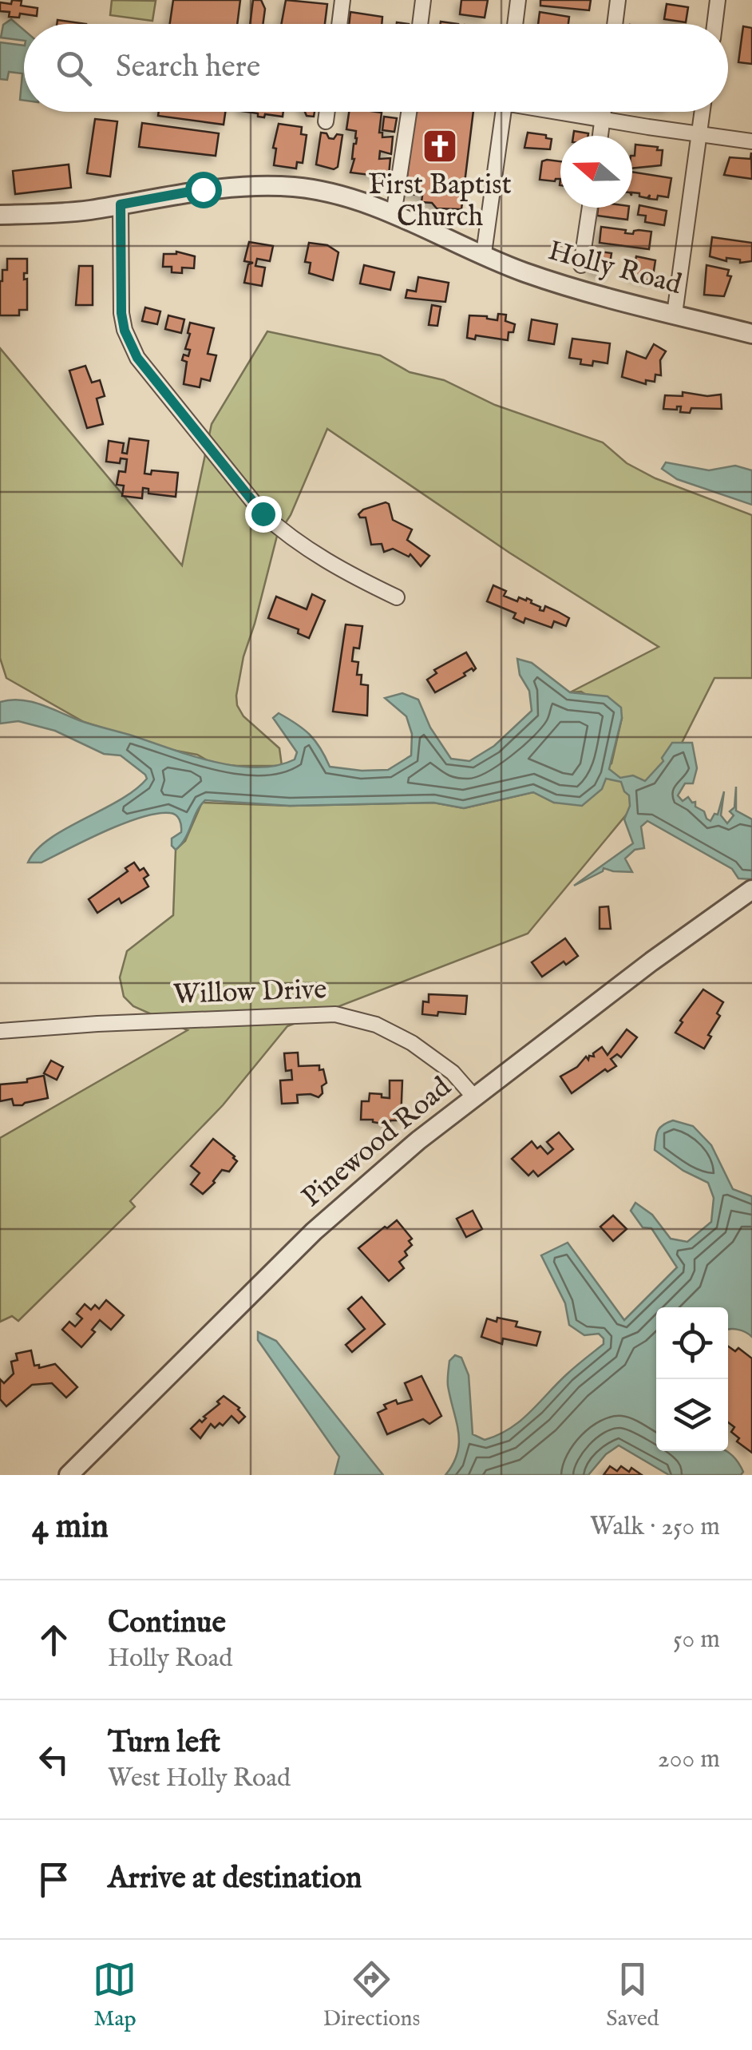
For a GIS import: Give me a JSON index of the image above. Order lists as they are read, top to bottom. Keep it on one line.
{"streets":{"street":["Holly Road","Willow Drive","Pinewood Road"]},"crossings":[["Willow Drive","Pinewood Road"]],"places":{"church":["First Baptist Church"]},"north":"left","page":{"search":"Search here","heading":["4 min","Walk · 250 m"],"list":[["Continue","Holly Road","50 m"],["Turn left","West Holly Road","200 m"],"Arrive at destination"],"nav":["Map","Directions","Saved"]}}
